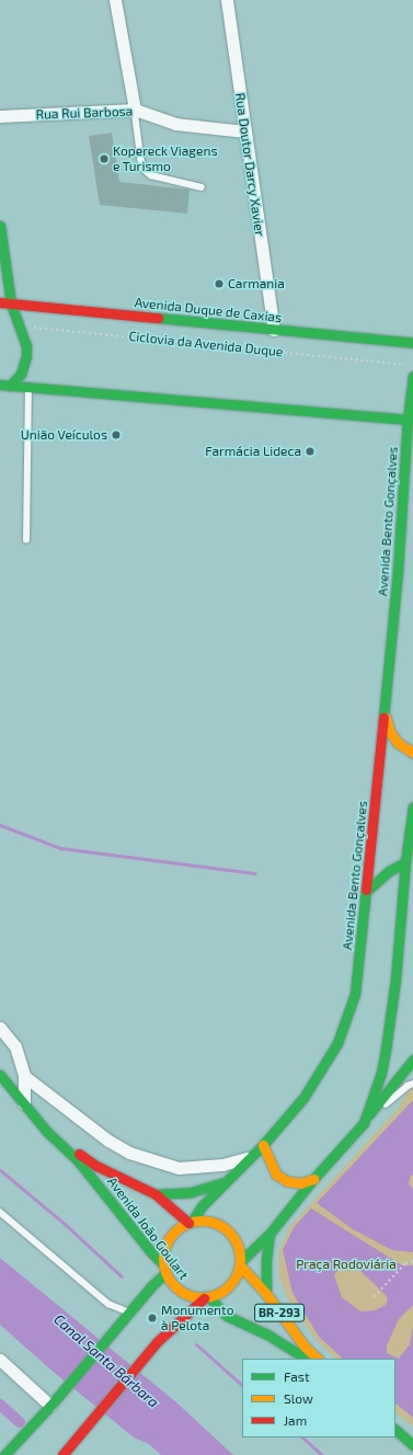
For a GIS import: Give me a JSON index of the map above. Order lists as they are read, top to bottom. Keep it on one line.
{"streets":{"main road":["Avenida Duque de Caxias","Avenida Bento Gonçalves","Avenida João Goulart","BR-293"],"street":["Rua Rui Barbosa","Rua Doutor Darcy Xavier"],"path":["Ciclovia da Avenida Duque"]},"crossings":[["Rua Rui Barbosa","Rua Doutor Darcy Xavier"],["Rua Doutor Darcy Xavier","Avenida Duque de Caxias"],["Avenida Bento Gonçalves","Avenida João Goulart"],["Avenida Bento Gonçalves","BR-293"],["Avenida João Goulart","BR-293"]],"water":["Canal Santa Bárbara"],"parks":["Praça Rodoviária"],"places":["Kopereck Viagens e Turismo","Carmania","União Veículos","Farmácia Lideca","Monumento à Pelota"],"legend":["Fast","Slow","Jam"]}
